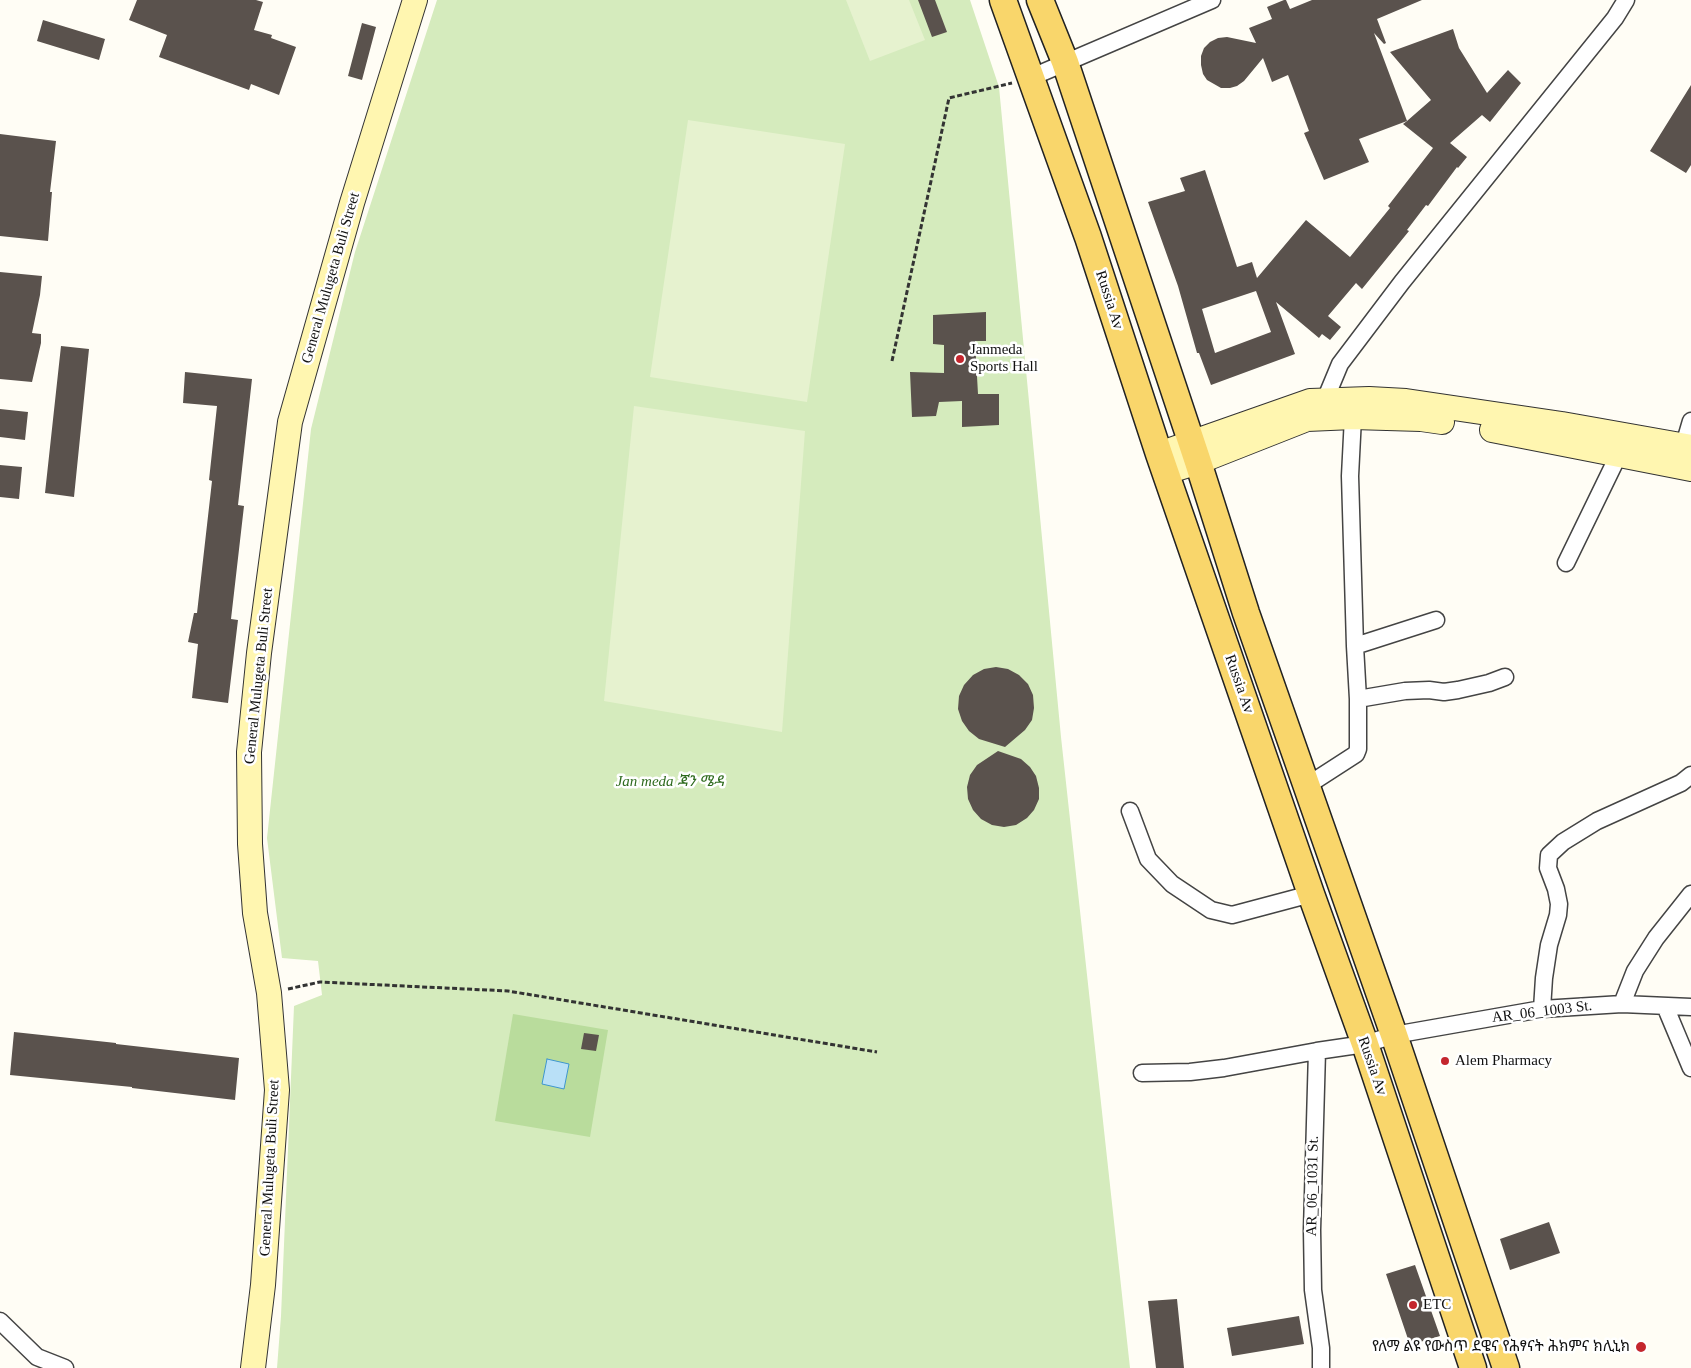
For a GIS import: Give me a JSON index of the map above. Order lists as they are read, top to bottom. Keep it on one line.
{"streets":{"main road":["General Mulugeta Buli Street","Russia Av"],"street":["AR_06_1003 St.","AR_06_1031 St."]},"crossings":[["Russia Av","AR_06_1003 St."]],"parks":["Jan meda ጃን ሜዳ"],"places":["Janmeda Sports Hall","Alem Pharmacy","ETC","የለማ ልዩ የውስጥ ደዌና የሕፃናት ሕክምና ክሊኒክ"]}
